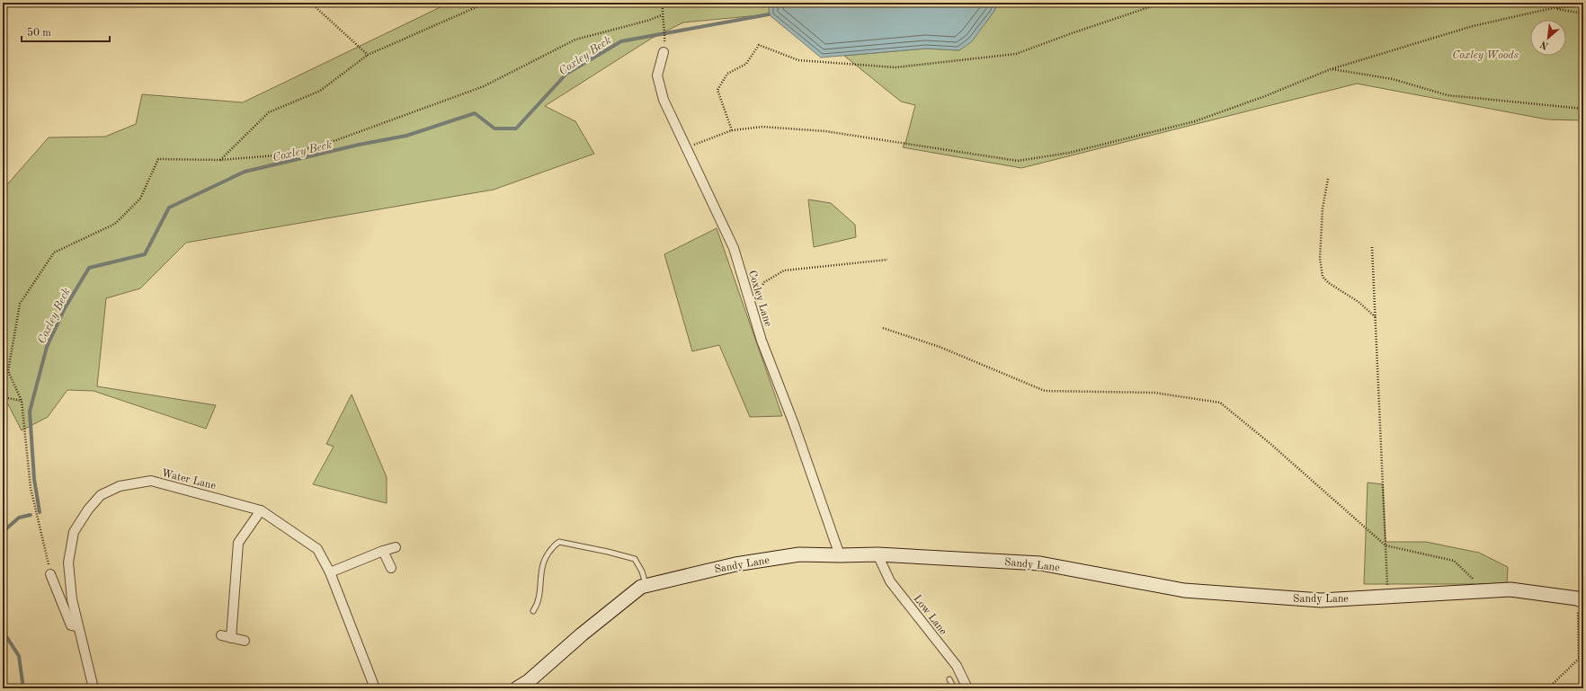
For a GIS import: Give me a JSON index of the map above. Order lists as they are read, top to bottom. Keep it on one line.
{"streets":{"street":["Coxley Lane","Water Lane","Sandy Lane","Low Lane"]},"crossings":[["Coxley Lane","Sandy Lane"],["Sandy Lane","Low Lane"]],"water":["Coxley Beck"],"parks":["Coxley Woods"],"scale_bar":"50 m","north":"bottom left"}
